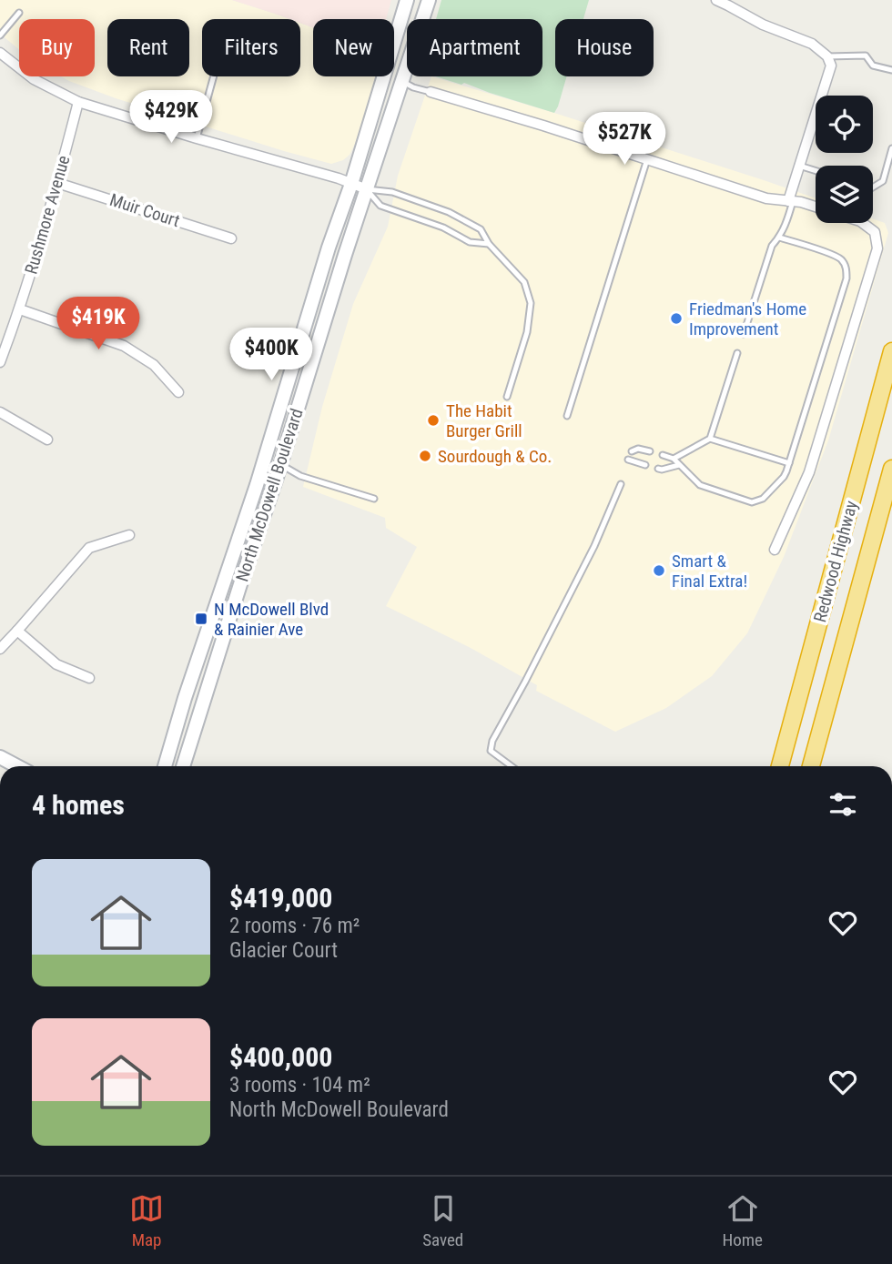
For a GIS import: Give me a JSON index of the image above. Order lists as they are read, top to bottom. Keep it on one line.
{"streets":{"highway":["Redwood Highway"],"main road":["North McDowell Boulevard"],"street":["Muir Court","Rushmore Avenue"]},"crossings":[["Muir Court","Rushmore Avenue"]],"places":{"other":["Friedman's Home Improvement","The Habit Burger Grill","Sourdough & Co.","Smart & Final Extra!"],"transit":["N McDowell Blvd & Rainier Ave"]},"page":{"chip":["Buy","Rent","Filters","New","Apartment","House"],"price":["$429K","$527K","$419K","$400K"],"heading":"4 homes","list":[{"name":"$419,000","note":"2 rooms · 76 m² · Glacier Court"},{"name":"$400,000","note":"3 rooms · 104 m² · North McDowell Boulevard"}],"tabs":["Map","Saved","Home"]}}
